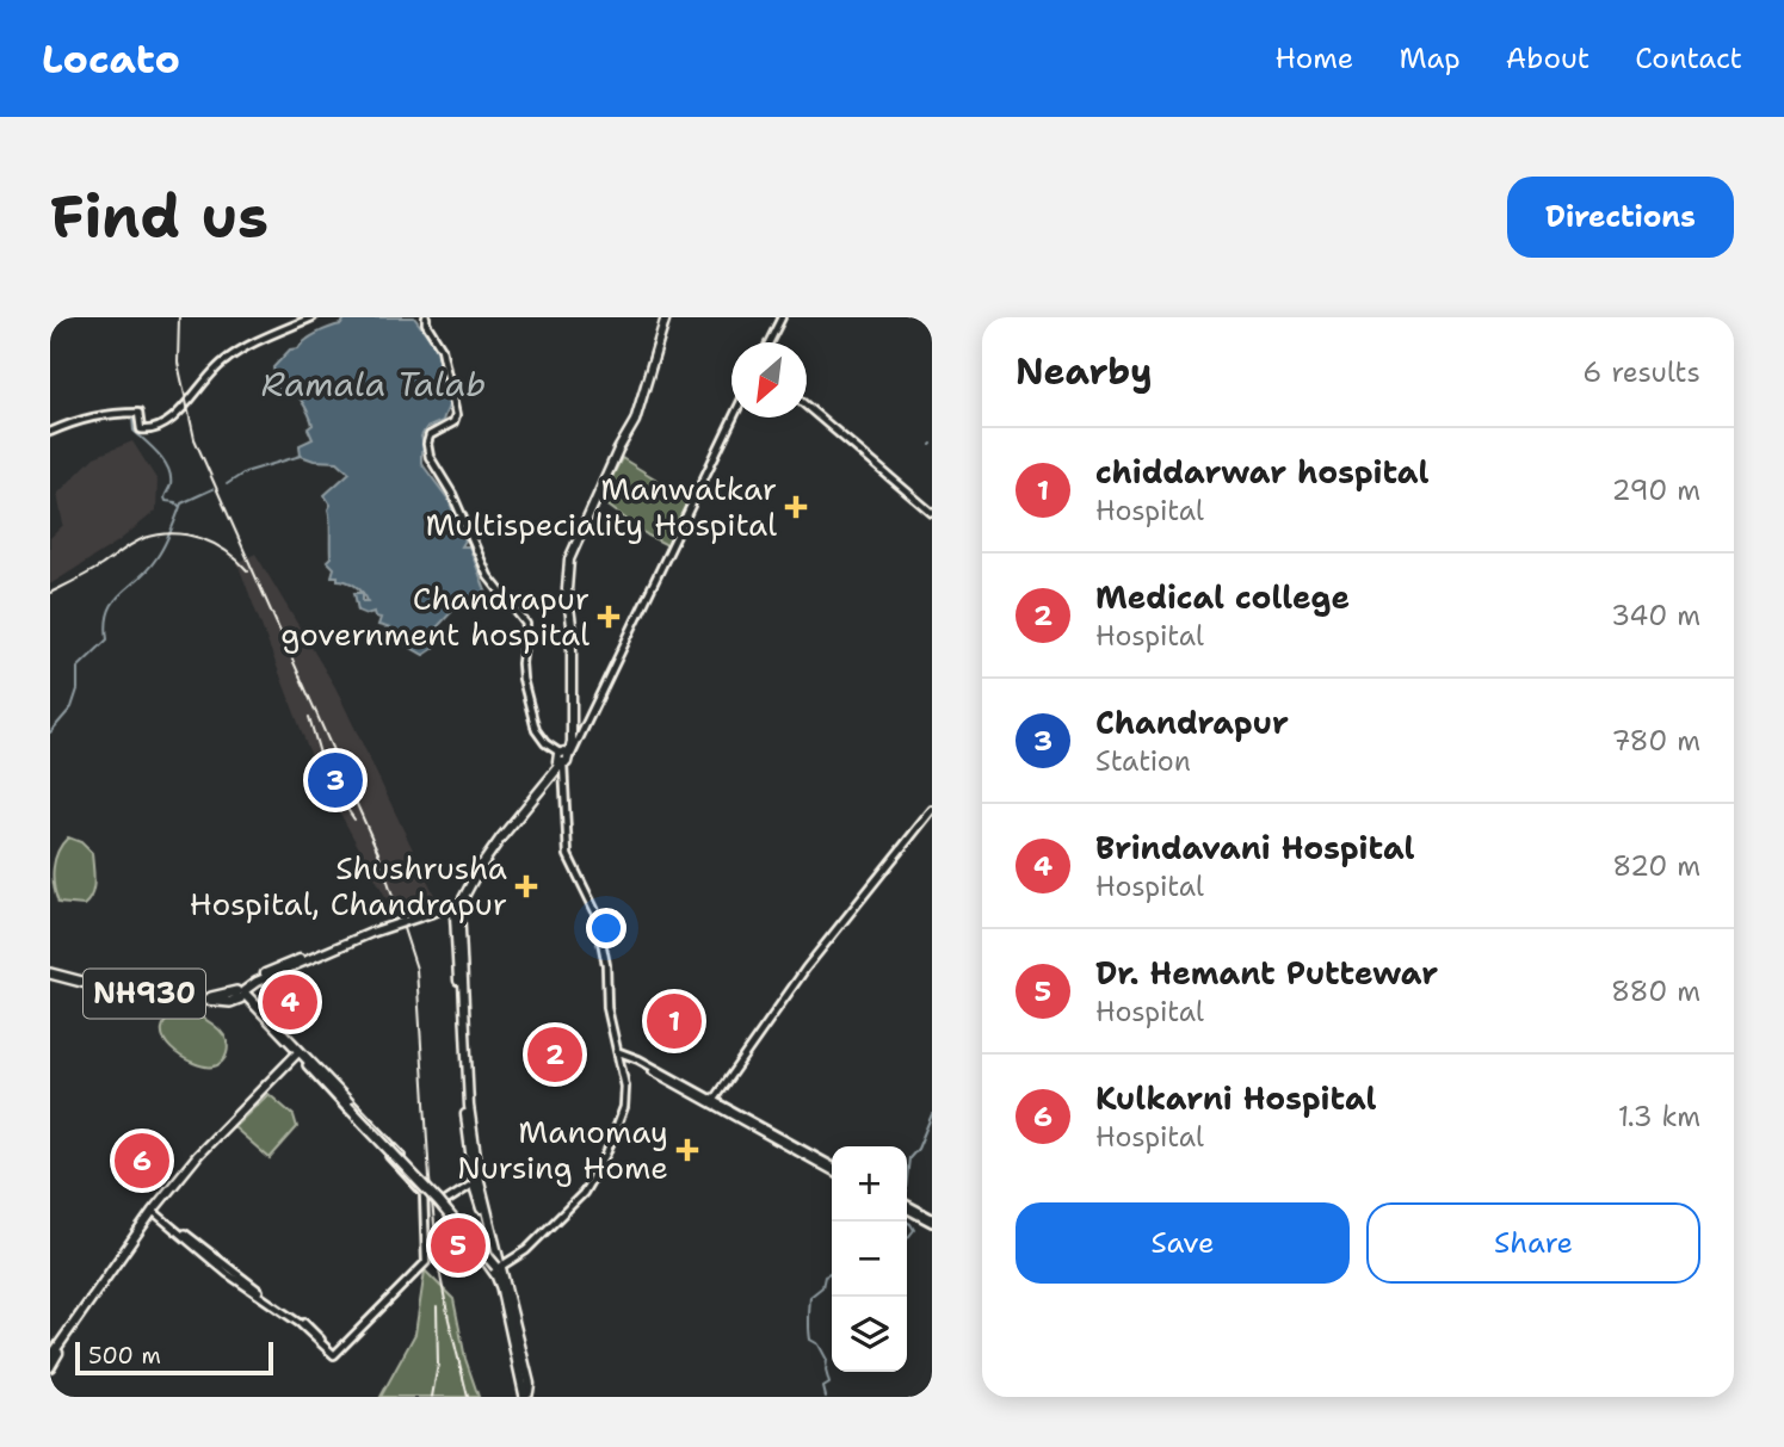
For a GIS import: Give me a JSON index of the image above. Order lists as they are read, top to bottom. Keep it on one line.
{"streets":{"highway":["NH930"]},"water":["Ramala Talab"],"places":{"health":["Manwatkar Multispeciality Hospital","Chandrapur government hospital","Shushrusha Hospital, Chandrapur","Manomay Nursing Home"]},"scale_bar":"500 m","north":"bottom left","page":{"header":"Locato","nav":["Home","Map","About","Contact"],"buttons":["Directions",["Save","Share"]],"title":"Find us","heading":["Nearby","6 results"],"list":[{"mark":"1","name":"chiddarwar hospital","note":"Hospital","value":"290 m"},{"mark":"2","name":"Medical college","note":"Hospital","value":"340 m"},{"mark":"3","name":"Chandrapur","note":"Station","value":"780 m"},{"mark":"4","name":"Brindavani Hospital","note":"Hospital","value":"820 m"},{"mark":"5","name":"Dr. Hemant Puttewar","note":"Hospital","value":"880 m"},{"mark":"6","name":"Kulkarni Hospital","note":"Hospital","value":"1.3 km"}],"pins":["3","4","1","2","6","5"],"map_buttons":["+","−"],"scale":"500 m"}}
